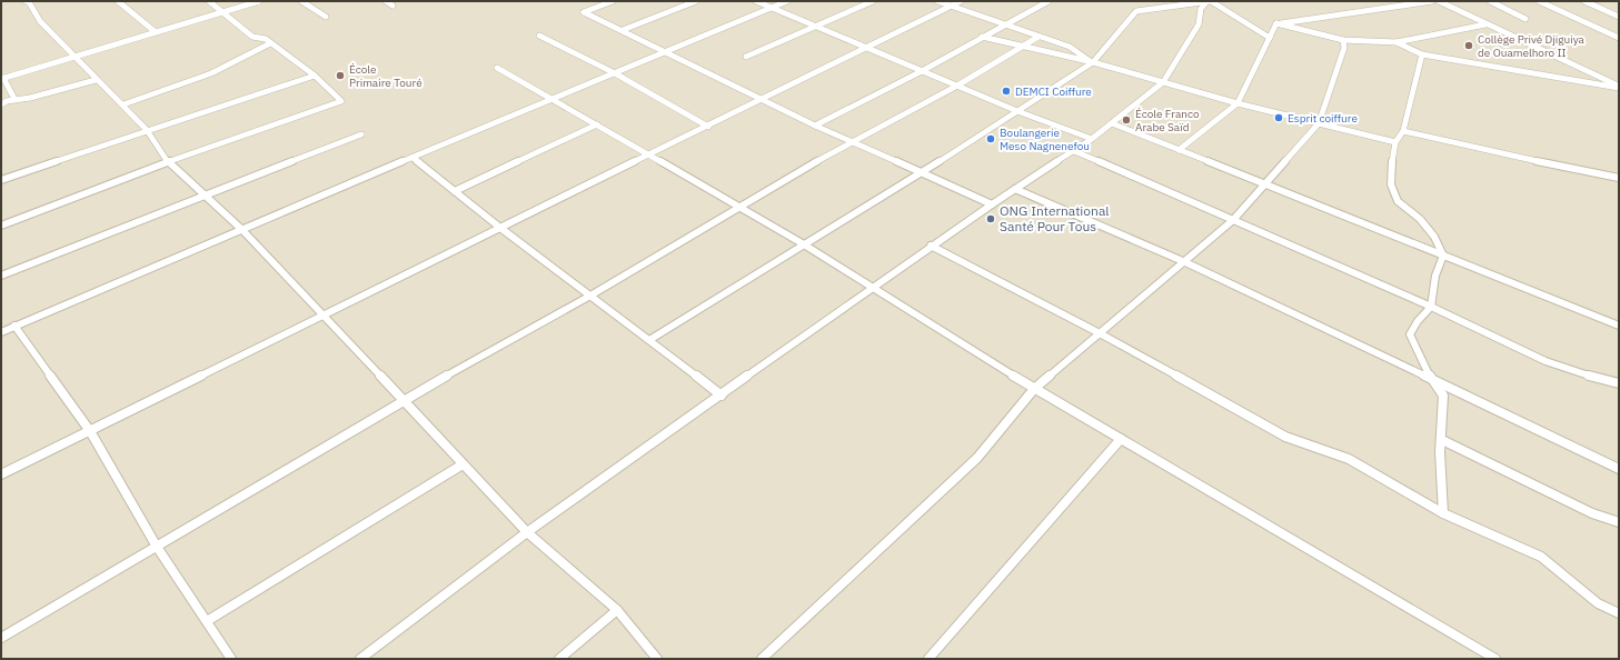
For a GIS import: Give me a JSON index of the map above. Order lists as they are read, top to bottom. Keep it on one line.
{"places":["Collège Privé Djiguiya de Ouamelhoro II","École Primaire Touré","DEMCI Coiffure","Esprit coiffure","École Franco Arabe Saïd","Boulangerie Meso Nagnenefou","ONG International Santé Pour Tous"]}
